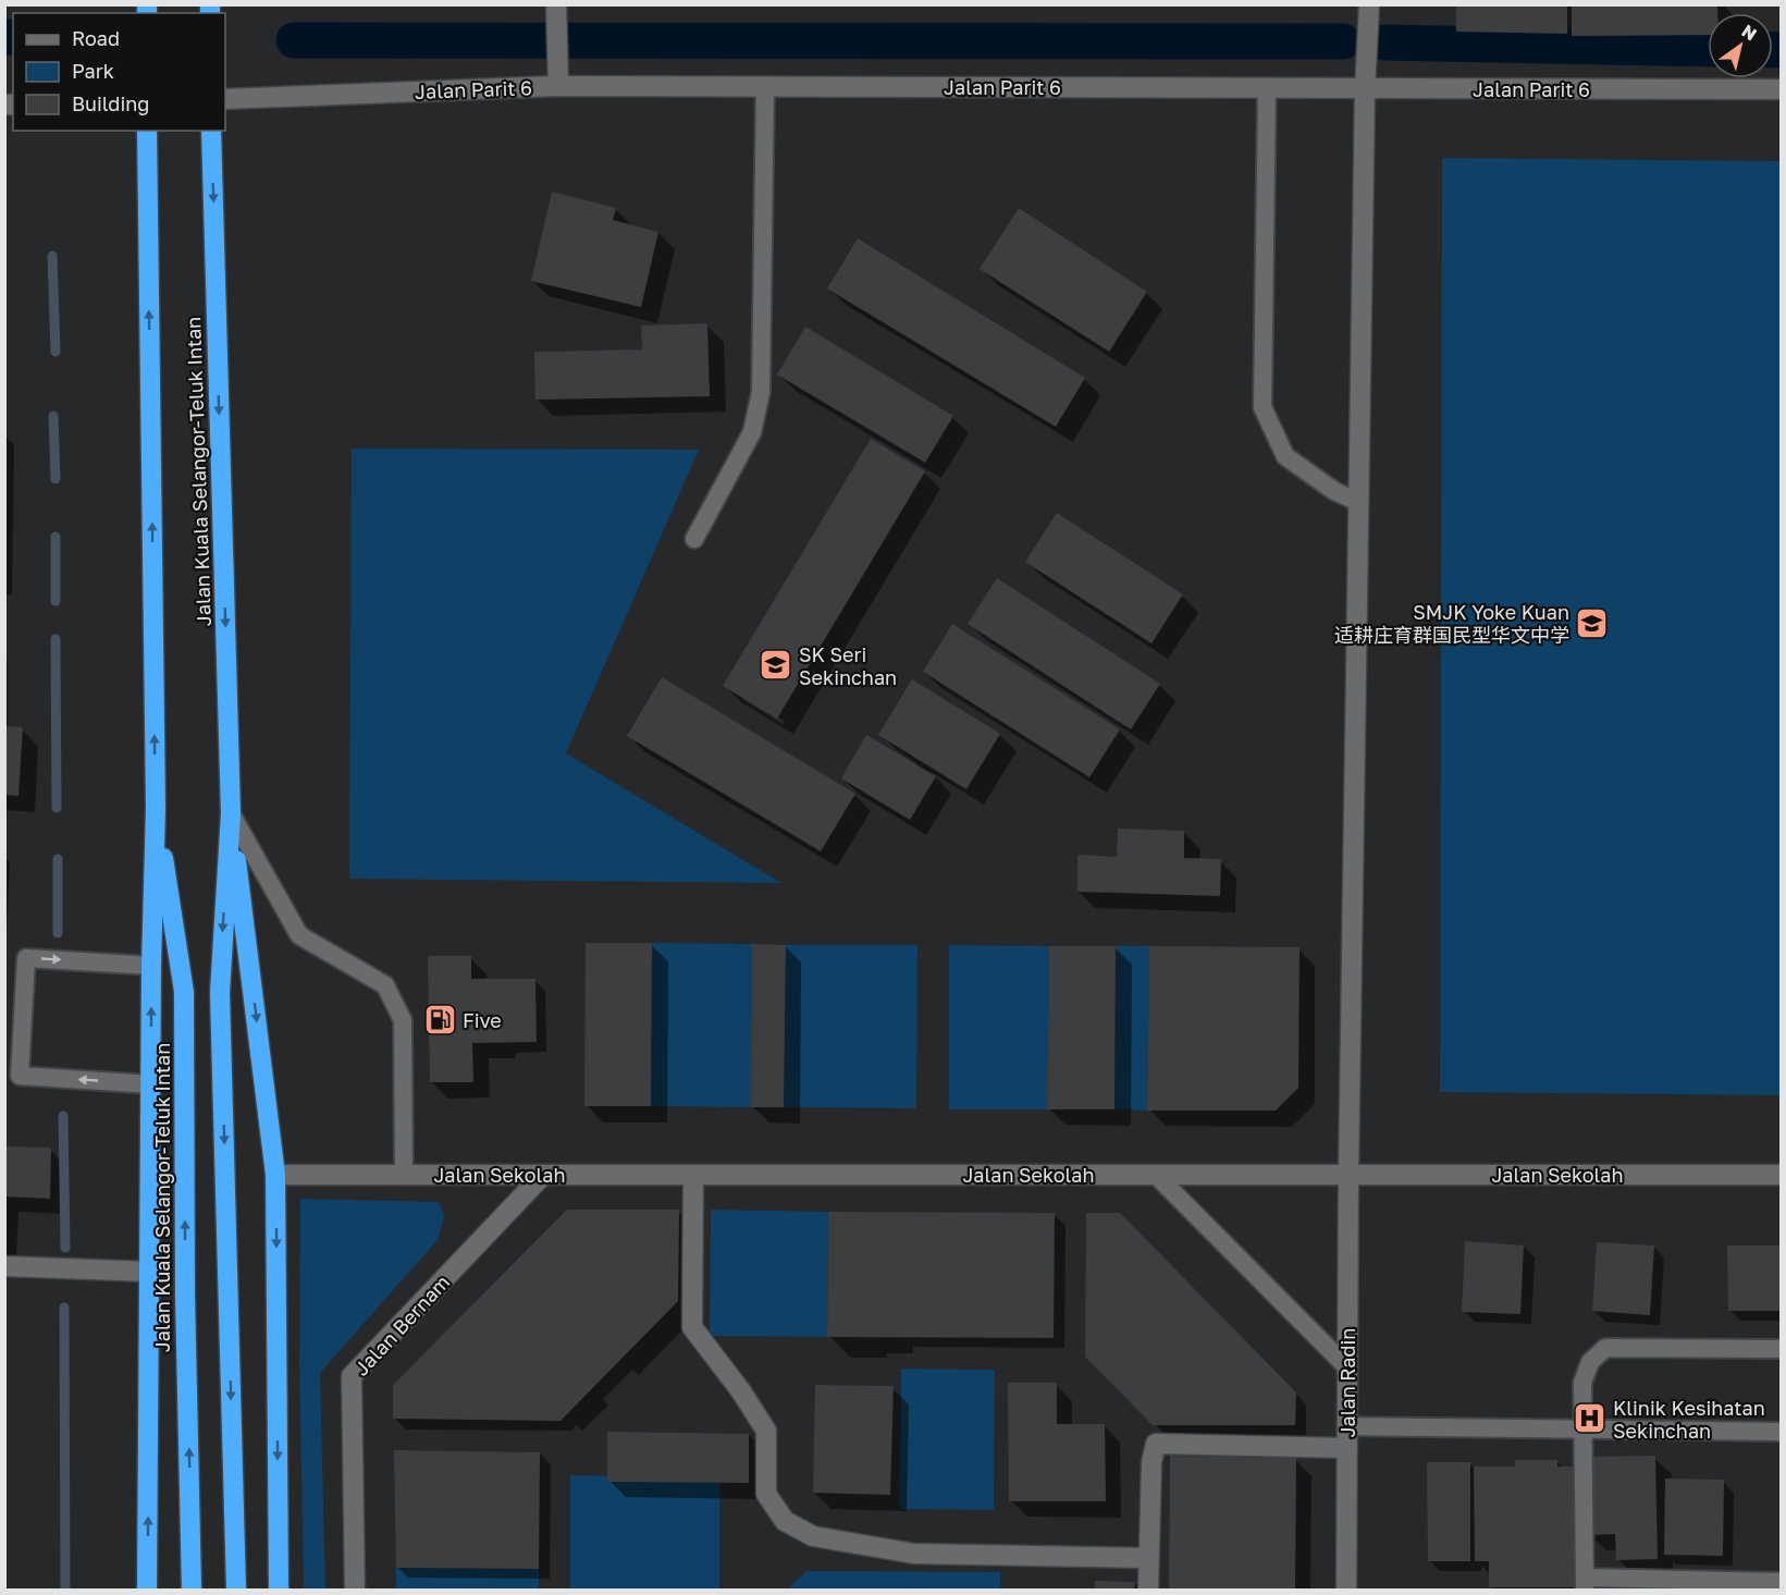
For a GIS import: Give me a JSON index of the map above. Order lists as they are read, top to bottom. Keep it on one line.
{"streets":{"highway":["Jalan Kuala Selangor-Teluk Intan"],"street":["Jalan Parit 6","Jalan Sekolah","Jalan Bernam","Jalan Radin"]},"crossings":[["Jalan Parit 6","Jalan Radin"],["Jalan Kuala Selangor-Teluk Intan","Jalan Sekolah"],["Jalan Sekolah","Jalan Bernam"],["Jalan Sekolah","Jalan Radin"]],"places":{"school or university":["SMJK Yoke Kuan 适耕庄育群国民型华文中学","SK Seri Sekinchan"],"fuel station":["Five"],"hospital":["Klinik Kesihatan Sekinchan"]},"legend":["Road","Park","Building"],"north":"top right"}
